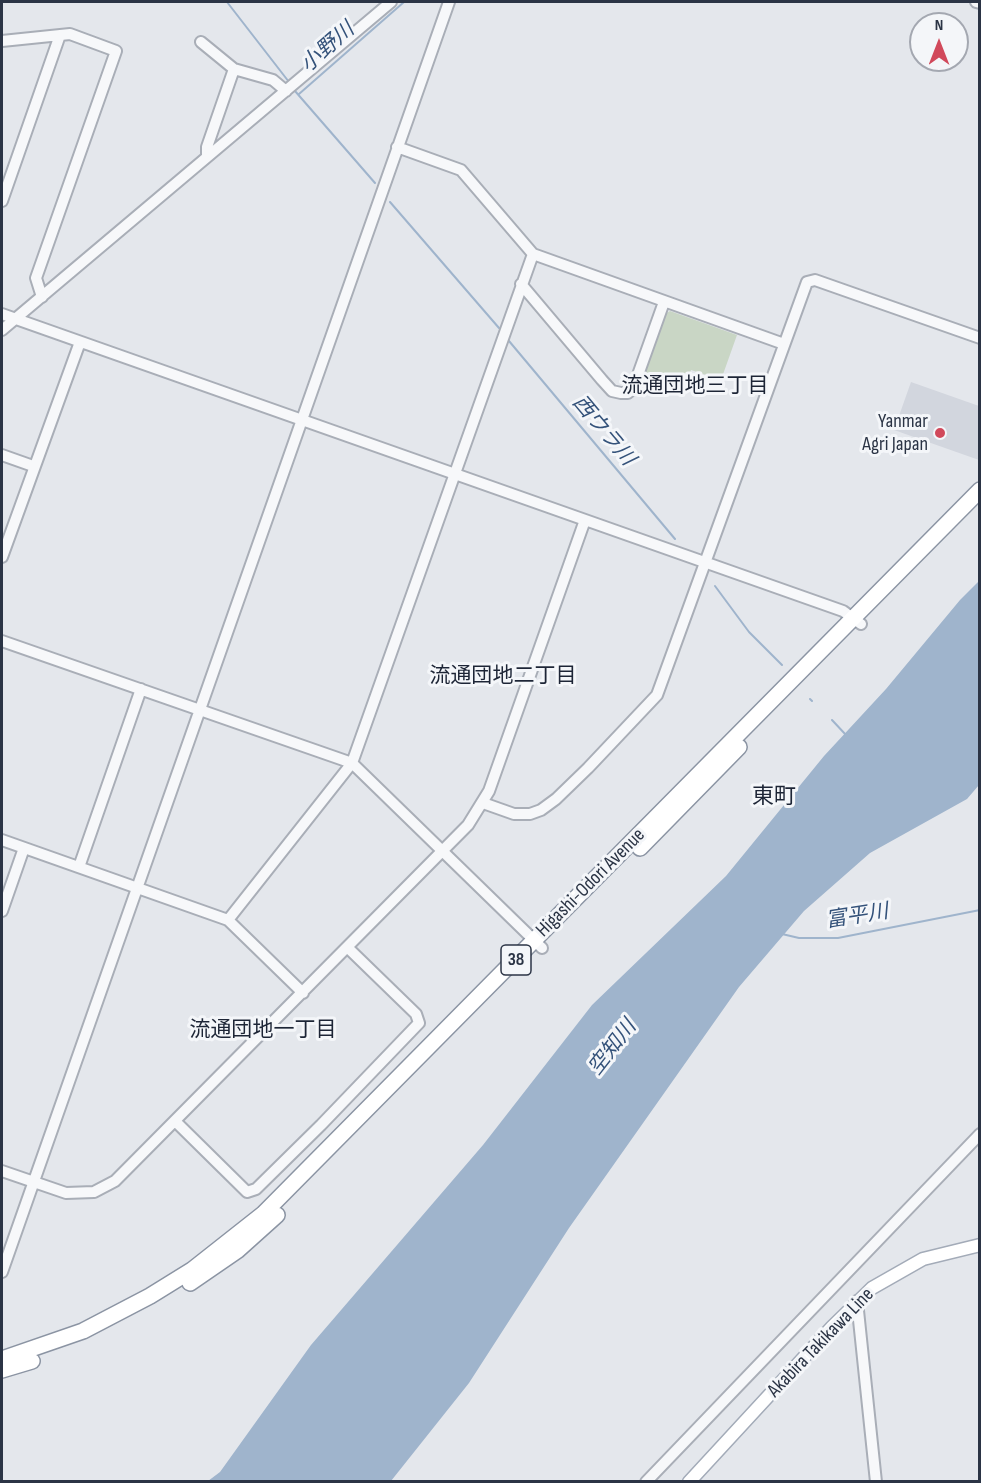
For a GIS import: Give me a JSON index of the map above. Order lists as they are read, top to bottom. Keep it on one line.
{"streets":{"highway":["Higashi-Odori Avenue","38"],"main road":["Akabira Takikawa Line"]},"districts":["流通団地三丁目","流通団地二丁目","東町","流通団地一丁目"],"water":["小野川","西ウラ川","富平川","空知川"],"places":["Yanmar Agri Japan"],"north":"top"}
